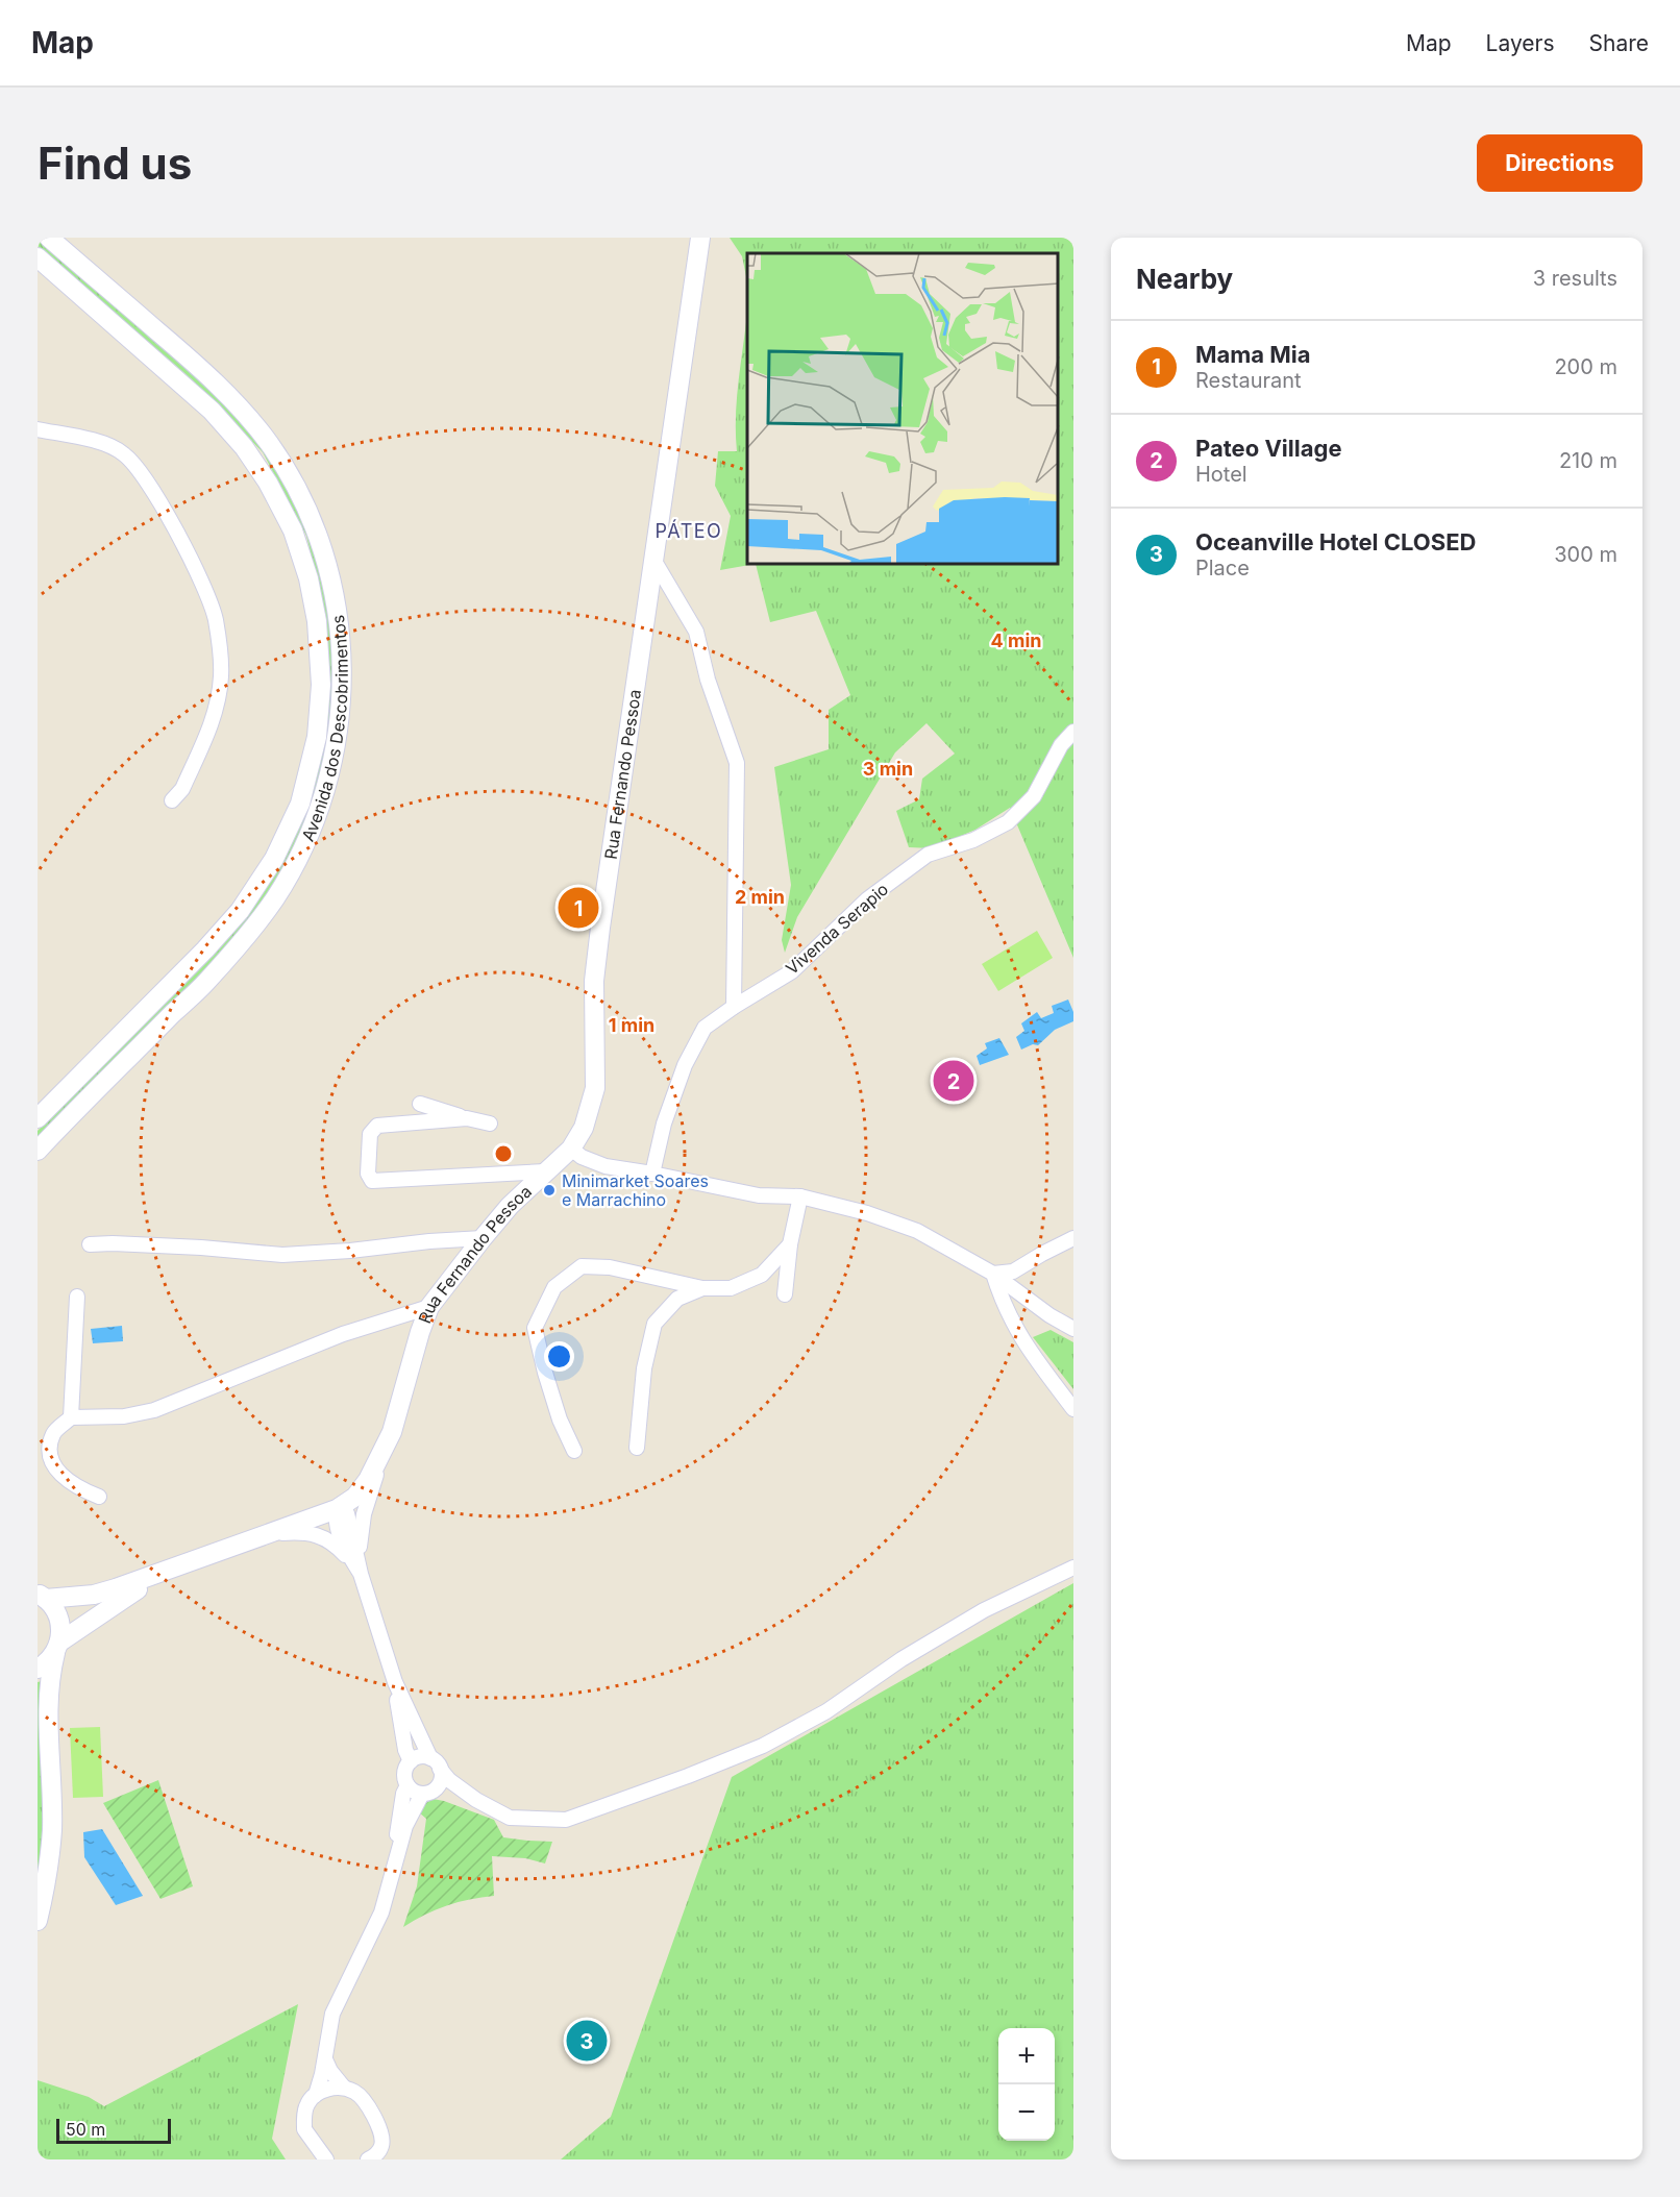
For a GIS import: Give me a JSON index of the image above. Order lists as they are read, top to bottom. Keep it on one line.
{"streets":{"main road":["Avenida dos Descobrimentos","Rua Fernando Pessoa"],"street":["Vivenda Serapio"]},"districts":["PÁTEO"],"places":["Minimarket Soares e Marrachino"],"scale_bar":"50 m","page":{"header":"Map","nav":["Map","Layers","Share"],"buttons":"Directions","title":"Find us","heading":["Nearby","3 results"],"list":[{"mark":"1","name":"Mama Mia","note":"Restaurant","value":"200 m"},{"mark":"2","name":"Pateo Village","note":"Hotel","value":"210 m"},{"mark":"3","name":"Oceanville Hotel CLOSED","note":"Place","value":"300 m"}],"pins":["1","2","3"],"map_buttons":["+","−"],"scale":"50 m"},"rings":["4 min","3 min","2 min","1 min"]}
